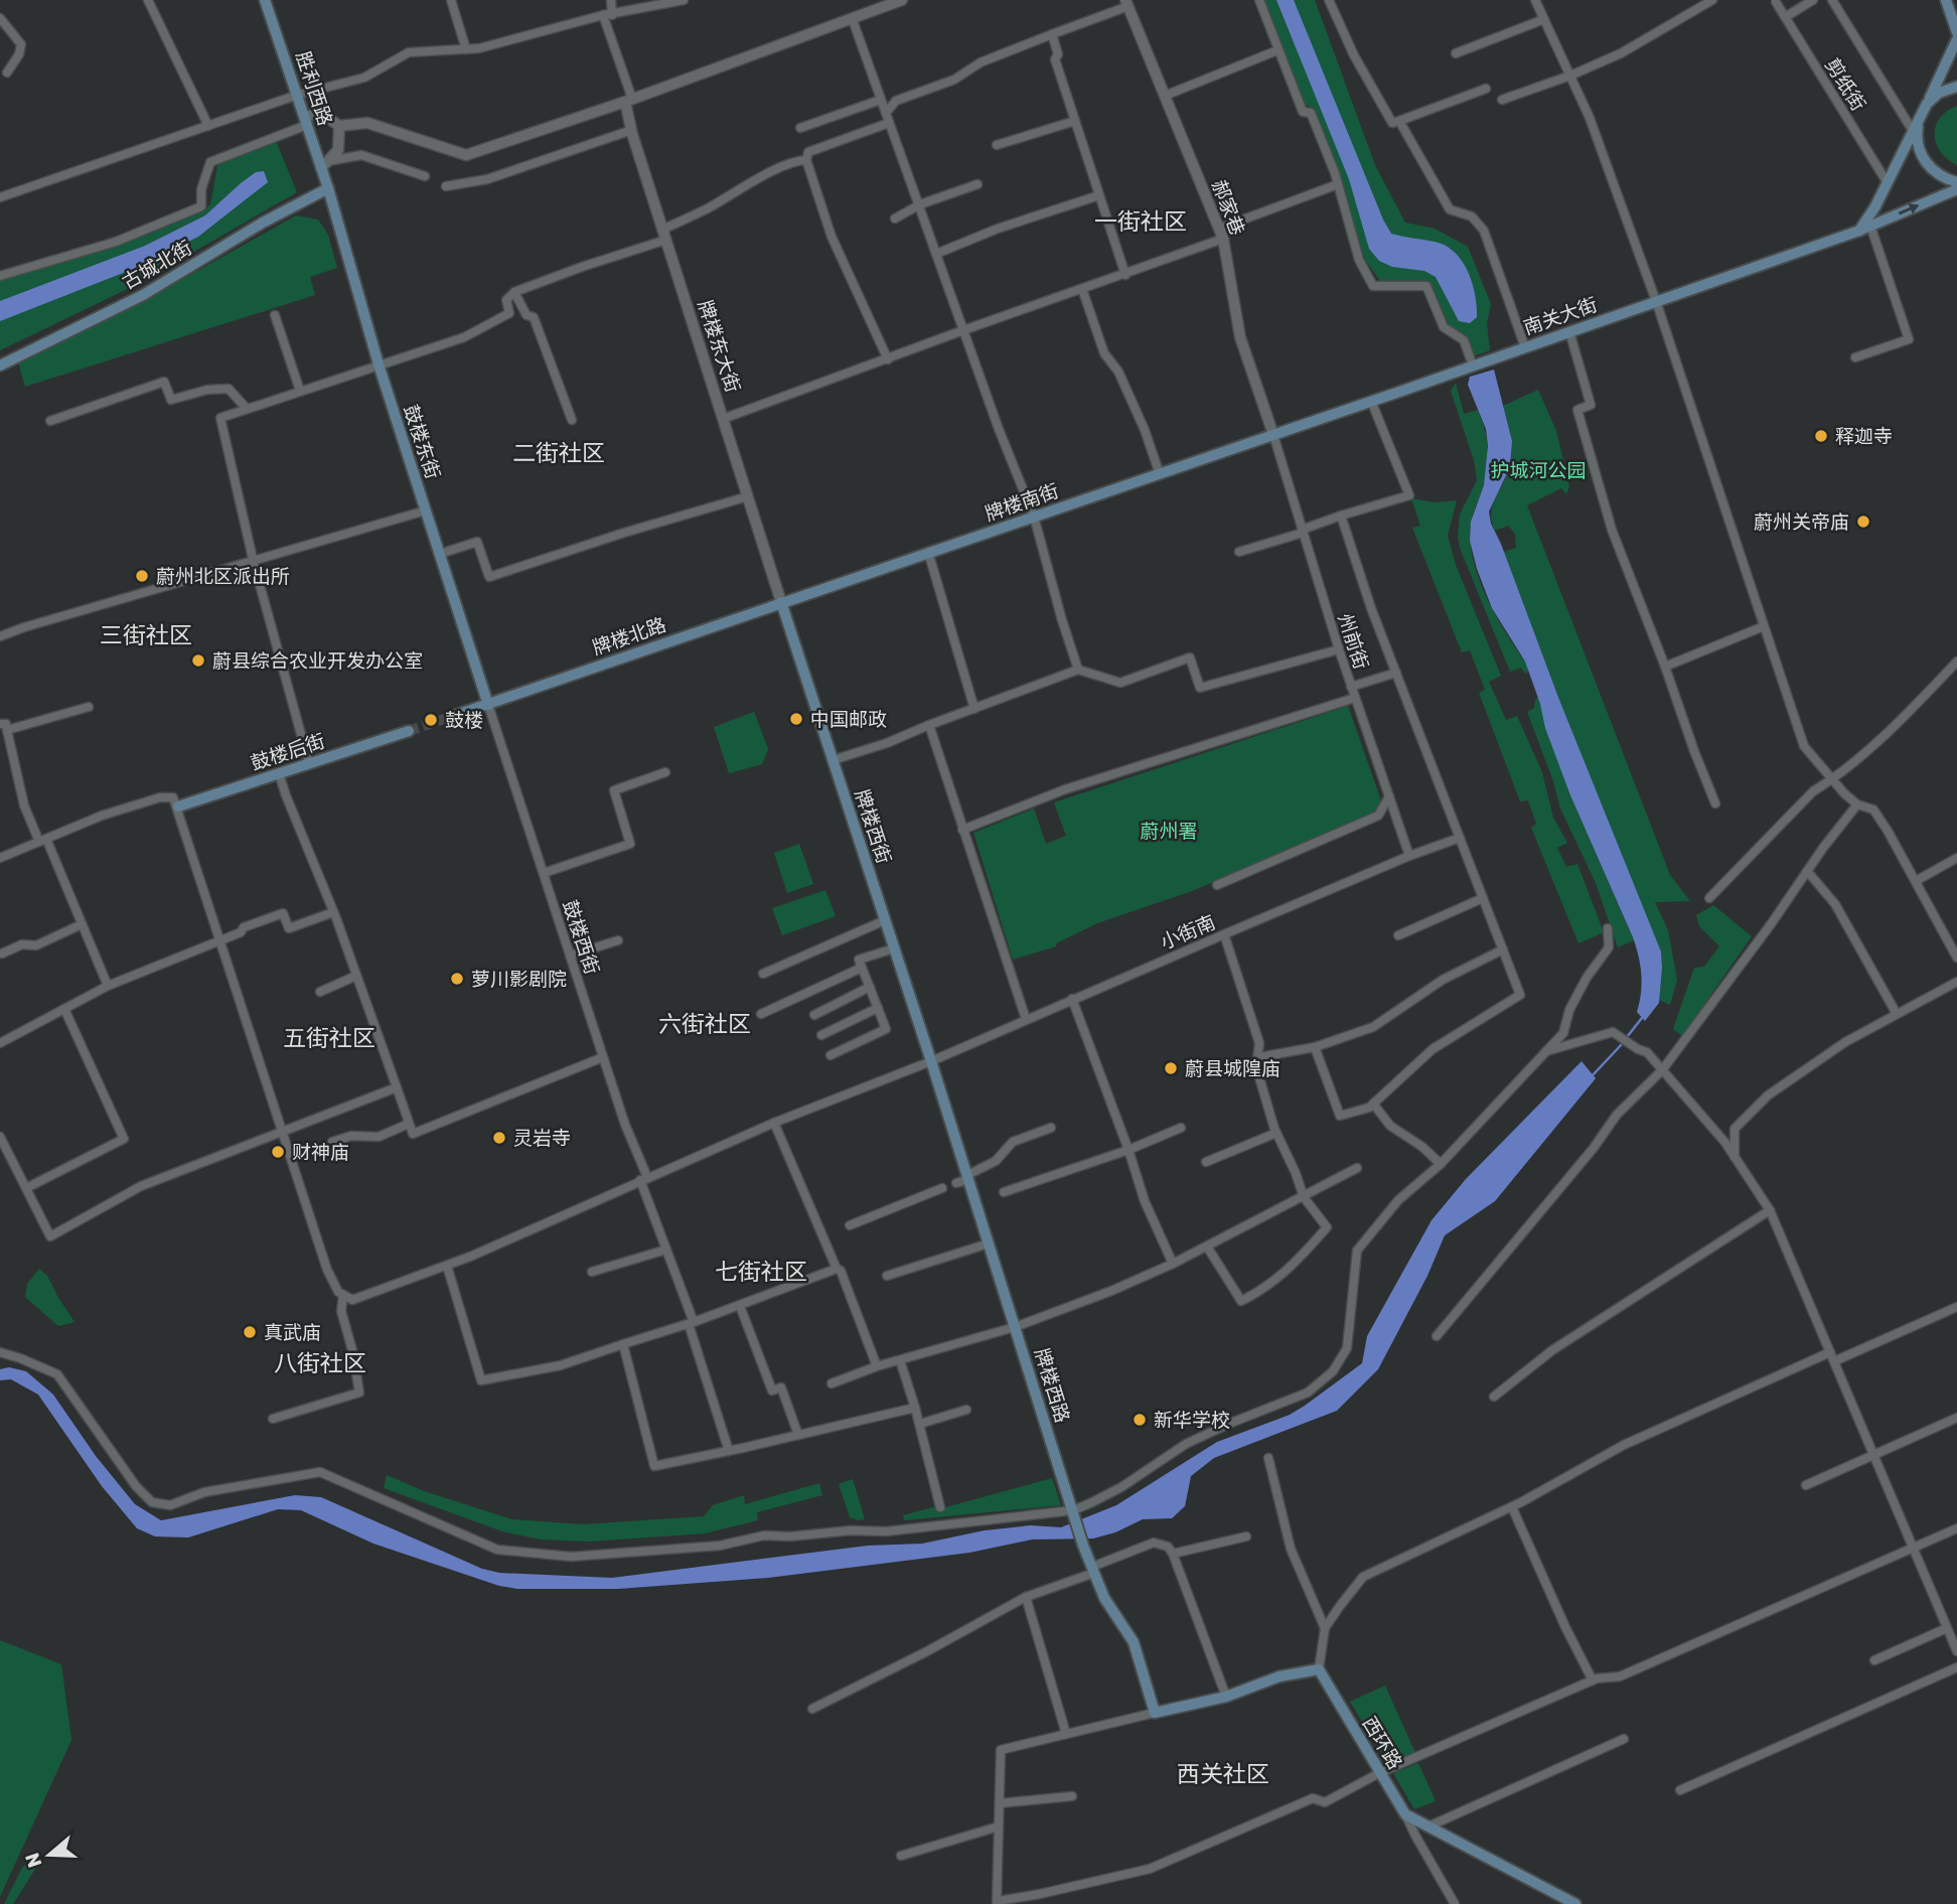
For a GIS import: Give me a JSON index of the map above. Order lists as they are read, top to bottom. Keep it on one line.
{"streets":{"main road":["胜利西路","古城北街","南关大街","鼓楼东街","牌楼南街","牌楼北路","鼓楼后街","牌楼西街","牌楼西路","西环路"],"street":["剪纸街","郝家巷","牌楼东大街","州前街","小街南","鼓楼西街"]},"crossings":[["胜利西路","古城北街"],["胜利西路","鼓楼东街"],["郝家巷","南关大街"],["郝家巷","牌楼南街"],["郝家巷","州前街"],["古城北街","鼓楼东街"],["南关大街","牌楼南街"],["南关大街","州前街"],["牌楼东大街","牌楼南街"],["牌楼东大街","牌楼北路"],["牌楼东大街","牌楼西街"],["鼓楼东街","牌楼北路"],["鼓楼东街","鼓楼西街"],["牌楼南街","牌楼北路"],["牌楼南街","州前街"],["牌楼南街","牌楼西街"],["牌楼北路","牌楼西街"],["牌楼北路","鼓楼西街"],["州前街","小街南"],["牌楼西街","小街南"],["牌楼西街","牌楼西路"],["小街南","鼓楼西街"],["小街南","牌楼西路"]],"districts":["一街社区","二街社区","三街社区","六街社区","五街社区","七街社区","八街社区","西关社区"],"parks":["护城河公园","蔚州署"],"places":["释迦寺","蔚州关帝庙","蔚州北区派出所","蔚县综合农业开发办公室","中国邮政","鼓楼","萝川影剧院","蔚县城隍庙","灵岩寺","财神庙","真武庙","新华学校"],"north":"left"}
